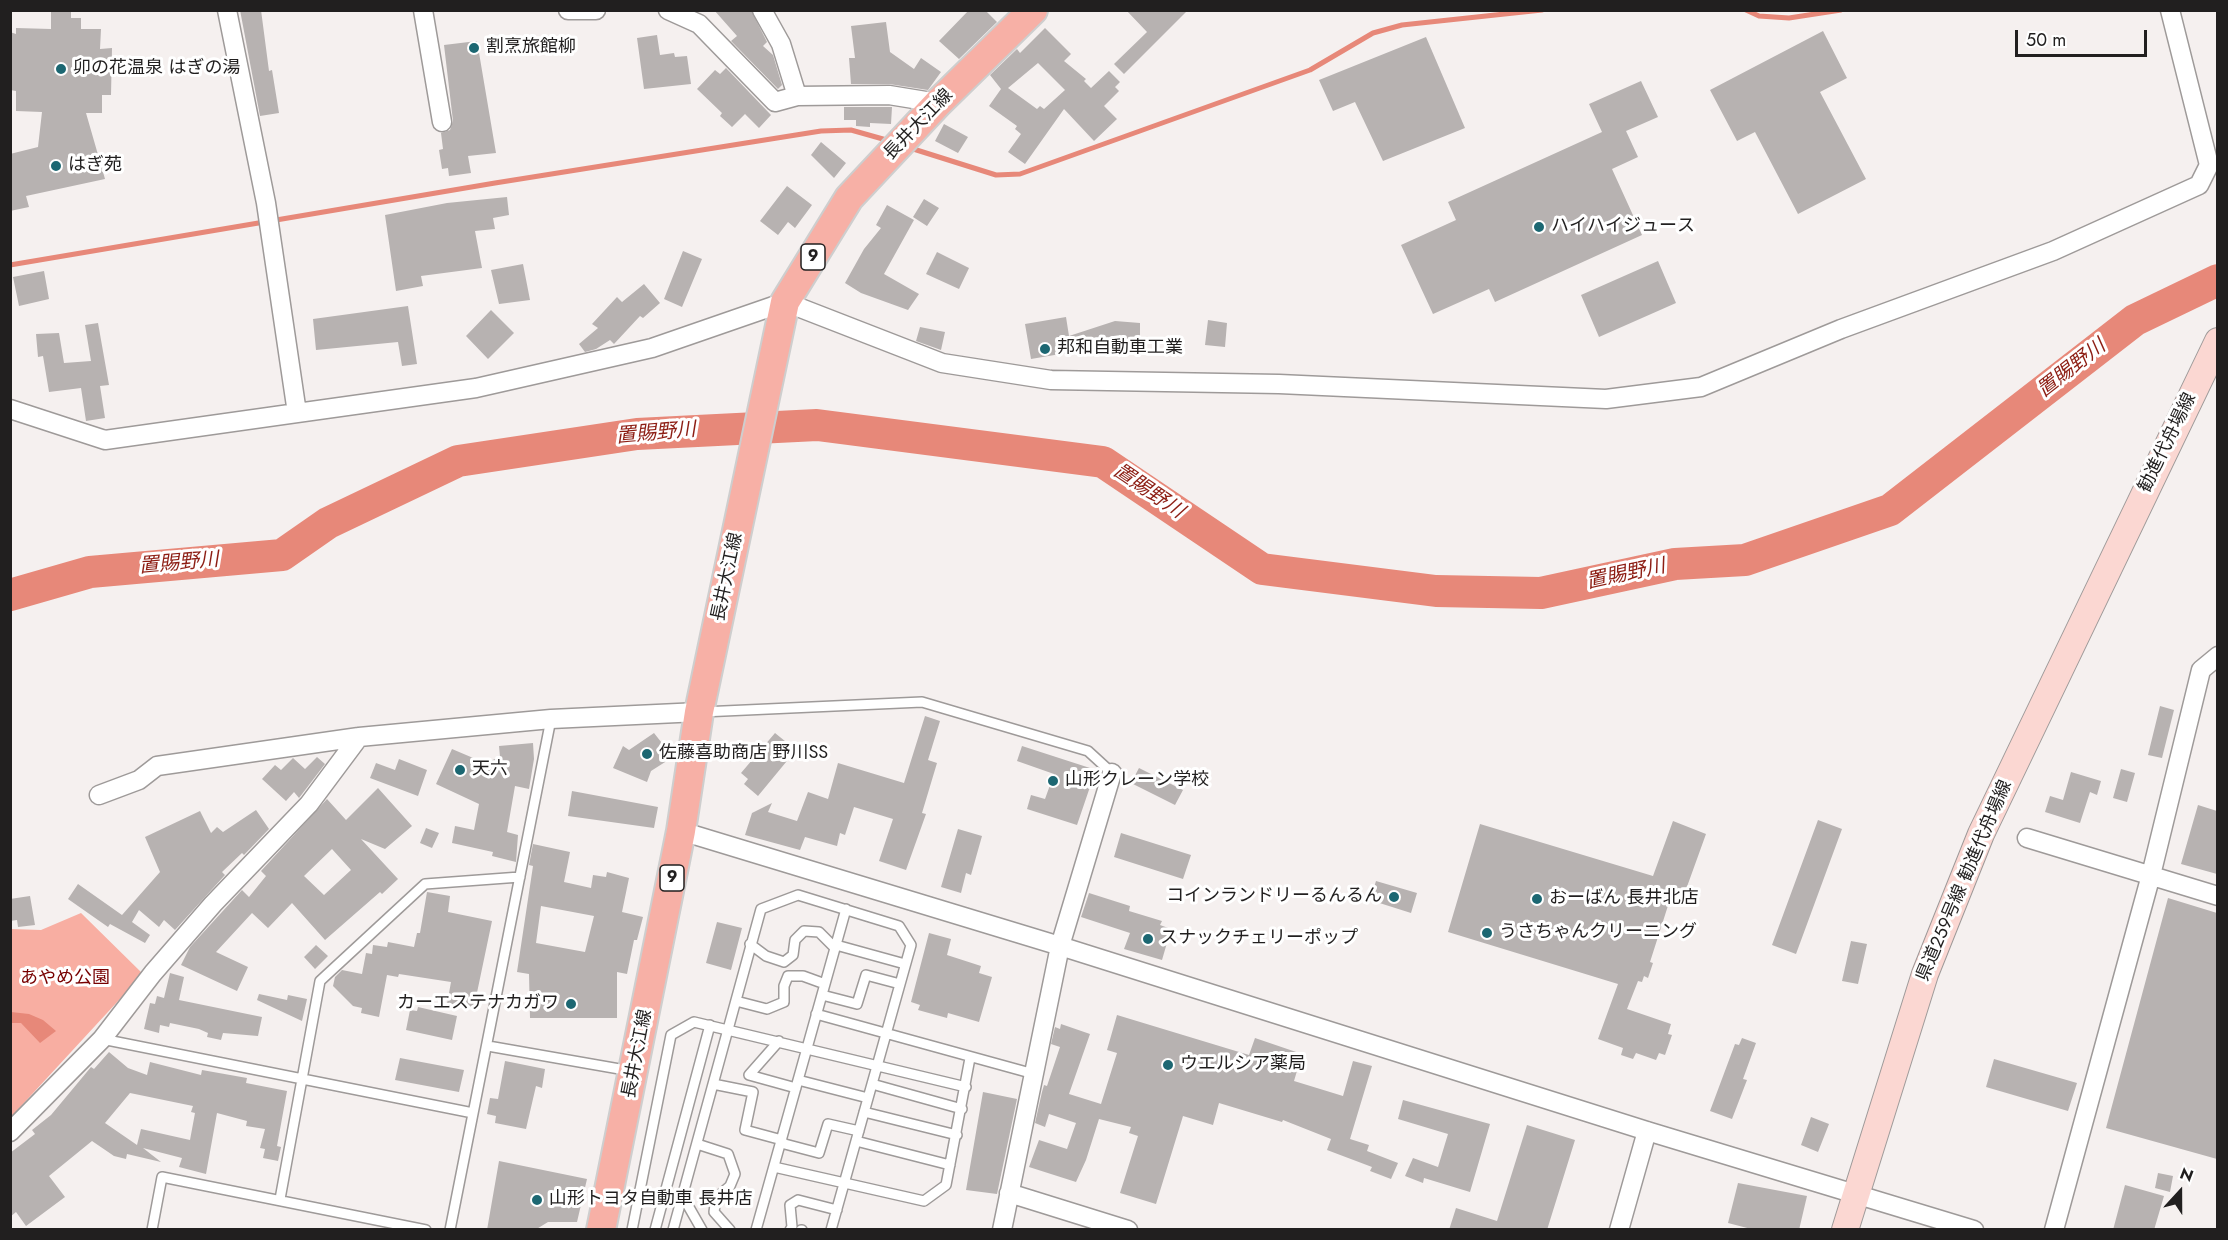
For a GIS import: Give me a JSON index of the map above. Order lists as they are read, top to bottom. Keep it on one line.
{"streets":{"main road":["長井大江線","9","勧進代舟場線","県道259号線 勧進代舟場線"]},"crossings":[["勧進代舟場線","県道259号線 勧進代舟場線"]],"water":["置賜野川"],"parks":["あやめ公園"],"places":["割烹旅館柳","卯の花温泉 はぎの湯","はぎ苑","ハイハイジュース","邦和自動車工業","佐藤喜助商店 野川SS","天六","山形クレーン学校","コインランドリーるんるん","おーばん 長井北店","うさちゃんクリーニング","スナックチェリーポップ","カーエステナカガワ","ウエルシア薬局","山形トヨタ自動車 長井店"],"scale_bar":"50 m","north":"top"}
